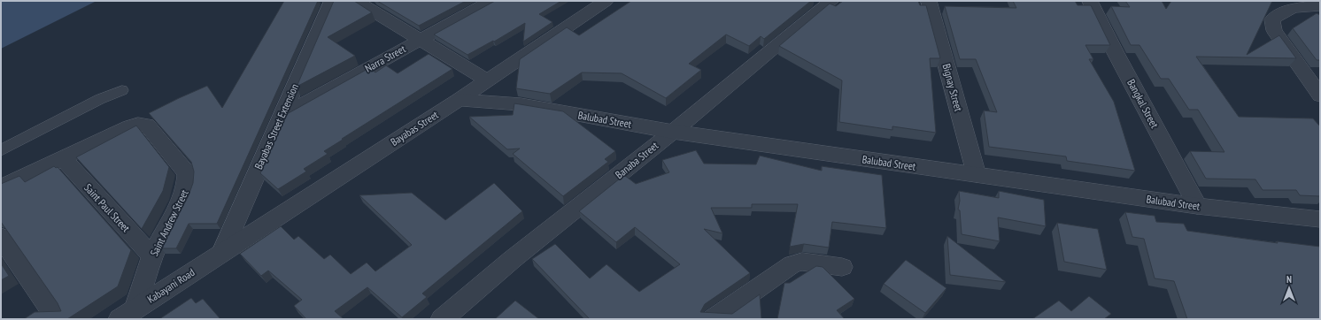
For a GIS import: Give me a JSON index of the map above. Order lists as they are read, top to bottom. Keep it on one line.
{"streets":{"street":["Narra Street","Bignay Street","Bangkal Street","Balubad Street","Bayabas Street Extension","Bayabas Street","Banaba Street","Saint Paul Street","Saint Andrew Street","Kabayani Road"]},"crossings":[["Narra Street","Bayabas Street Extension"],["Bignay Street","Balubad Street"],["Bangkal Street","Balubad Street"],["Balubad Street","Bayabas Street"],["Balubad Street","Banaba Street"],["Bayabas Street Extension","Bayabas Street"],["Bayabas Street Extension","Kabayani Road"],["Bayabas Street","Kabayani Road"],["Saint Paul Street","Saint Andrew Street"],["Saint Andrew Street","Kabayani Road"]],"north":"top"}
